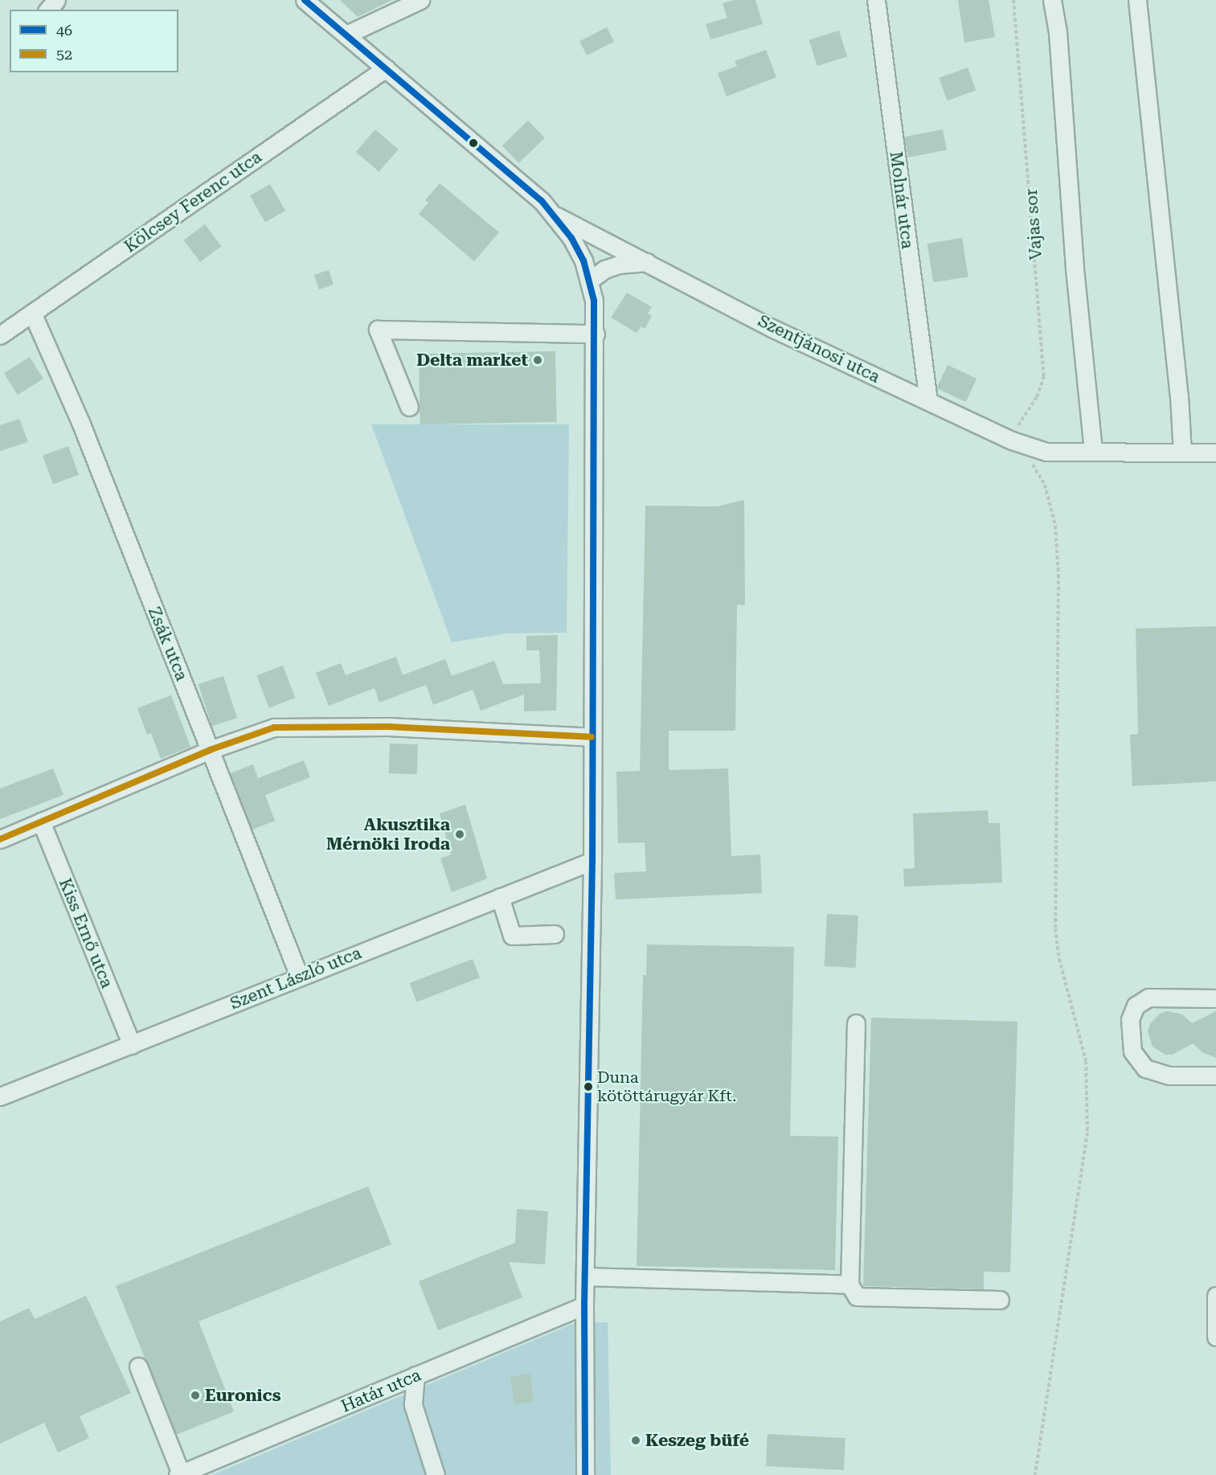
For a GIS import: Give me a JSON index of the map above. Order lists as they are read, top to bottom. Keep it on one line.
{"streets":{"street":["Molnár utca","Kölcsey Ferenc utca","Szentjánosi utca","Zsák utca","Kiss Ernő utca","Szent László utca","Határ utca"],"path":["Vajas sor"]},"crossings":[["Molnár utca","Szentjánosi utca"],["Kölcsey Ferenc utca","Zsák utca"],["Vajas sor","Szentjánosi utca"],["Zsák utca","Szent László utca"],["Kiss Ernő utca","Szent László utca"]],"places":["Delta market","Akusztika Mérnöki Iroda","Duna kötöttárugyár Kft.","Euronics","Keszeg büfé"],"lines":["transit line 46","transit line 52"],"legend":["46","52"]}
